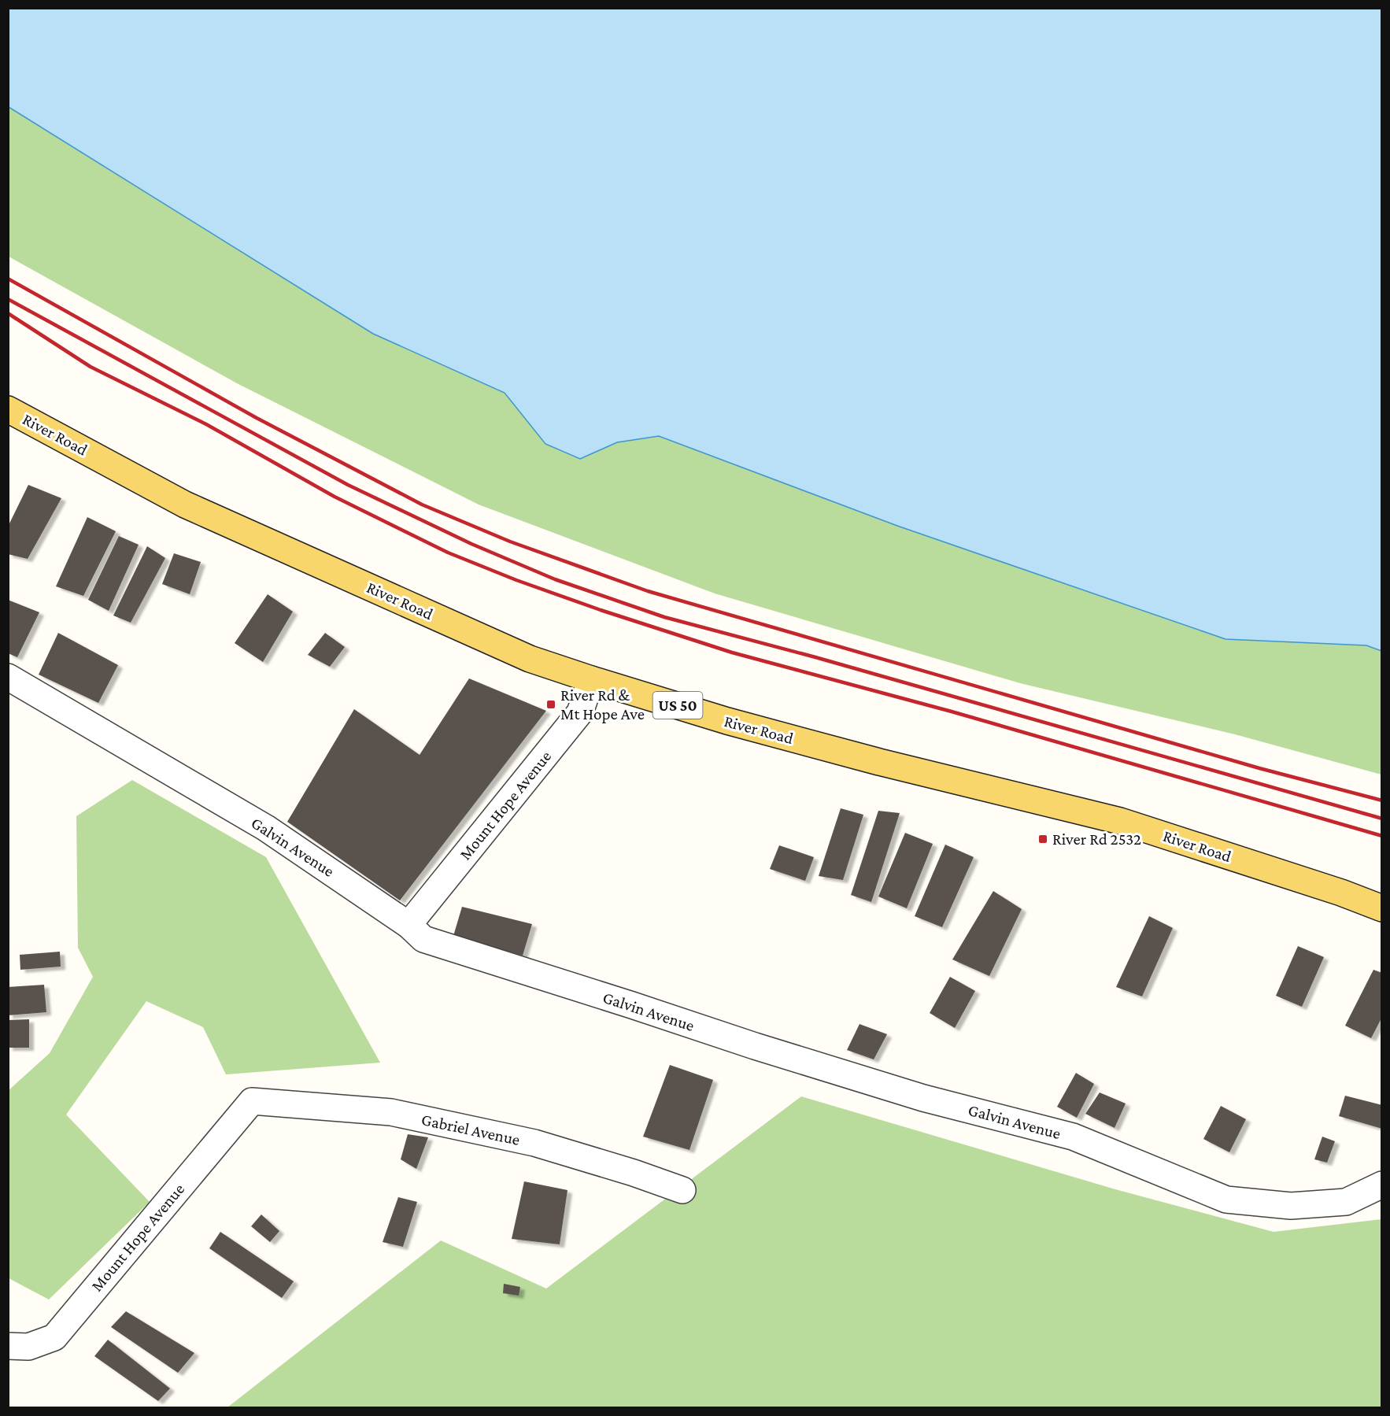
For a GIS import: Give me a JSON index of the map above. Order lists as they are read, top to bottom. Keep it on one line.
{"streets":{"main road":["River Road","US 50"],"street":["Mount Hope Avenue","Galvin Avenue","Gabriel Avenue"]},"crossings":[["River Road","Mount Hope Avenue"],["Mount Hope Avenue","Galvin Avenue"],["Mount Hope Avenue","Gabriel Avenue"]],"places":{"transit":["River Rd & Mt Hope Ave","River Rd 2532"]}}
